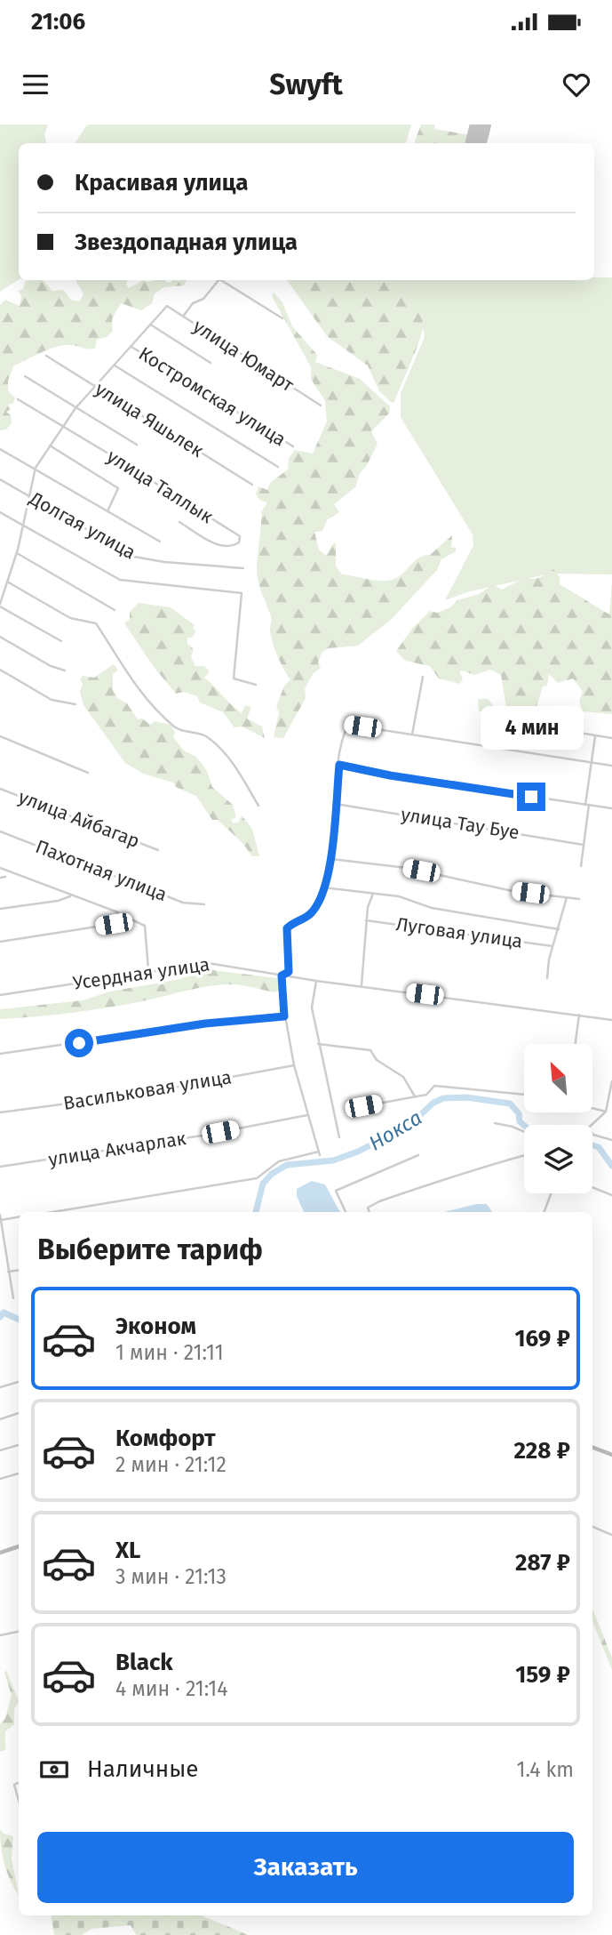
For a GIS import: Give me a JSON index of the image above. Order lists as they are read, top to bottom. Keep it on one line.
{"streets":{"street":["улица Юмарт","Костромская улица","улица Яшьлек","улица Таллык","Долгая улица","улица Айбагар","улица Тау Буе","Пахотная улица","Луговая улица","Усердная улица","Васильковая улица","улица Акчарлак"]},"water":["Нокса"],"north":"top left","page":{"status":"21:06","header":"Swyft","banner":["Красивая улица","Звездопадная улица"],"bubble":"4 мин","heading":"Выберите тариф","list":[{"name":"Эконом","note":"1 мин · 21:11","value":"169 ₽"},{"name":"Комфорт","note":"2 мин · 21:12","value":"228 ₽"},{"name":"XL","note":"3 мин · 21:13","value":"287 ₽"},{"name":"Black","note":"4 мин · 21:14","value":"159 ₽"}],"pay":["Наличные","1.4 km"],"buttons":"Заказать"}}
